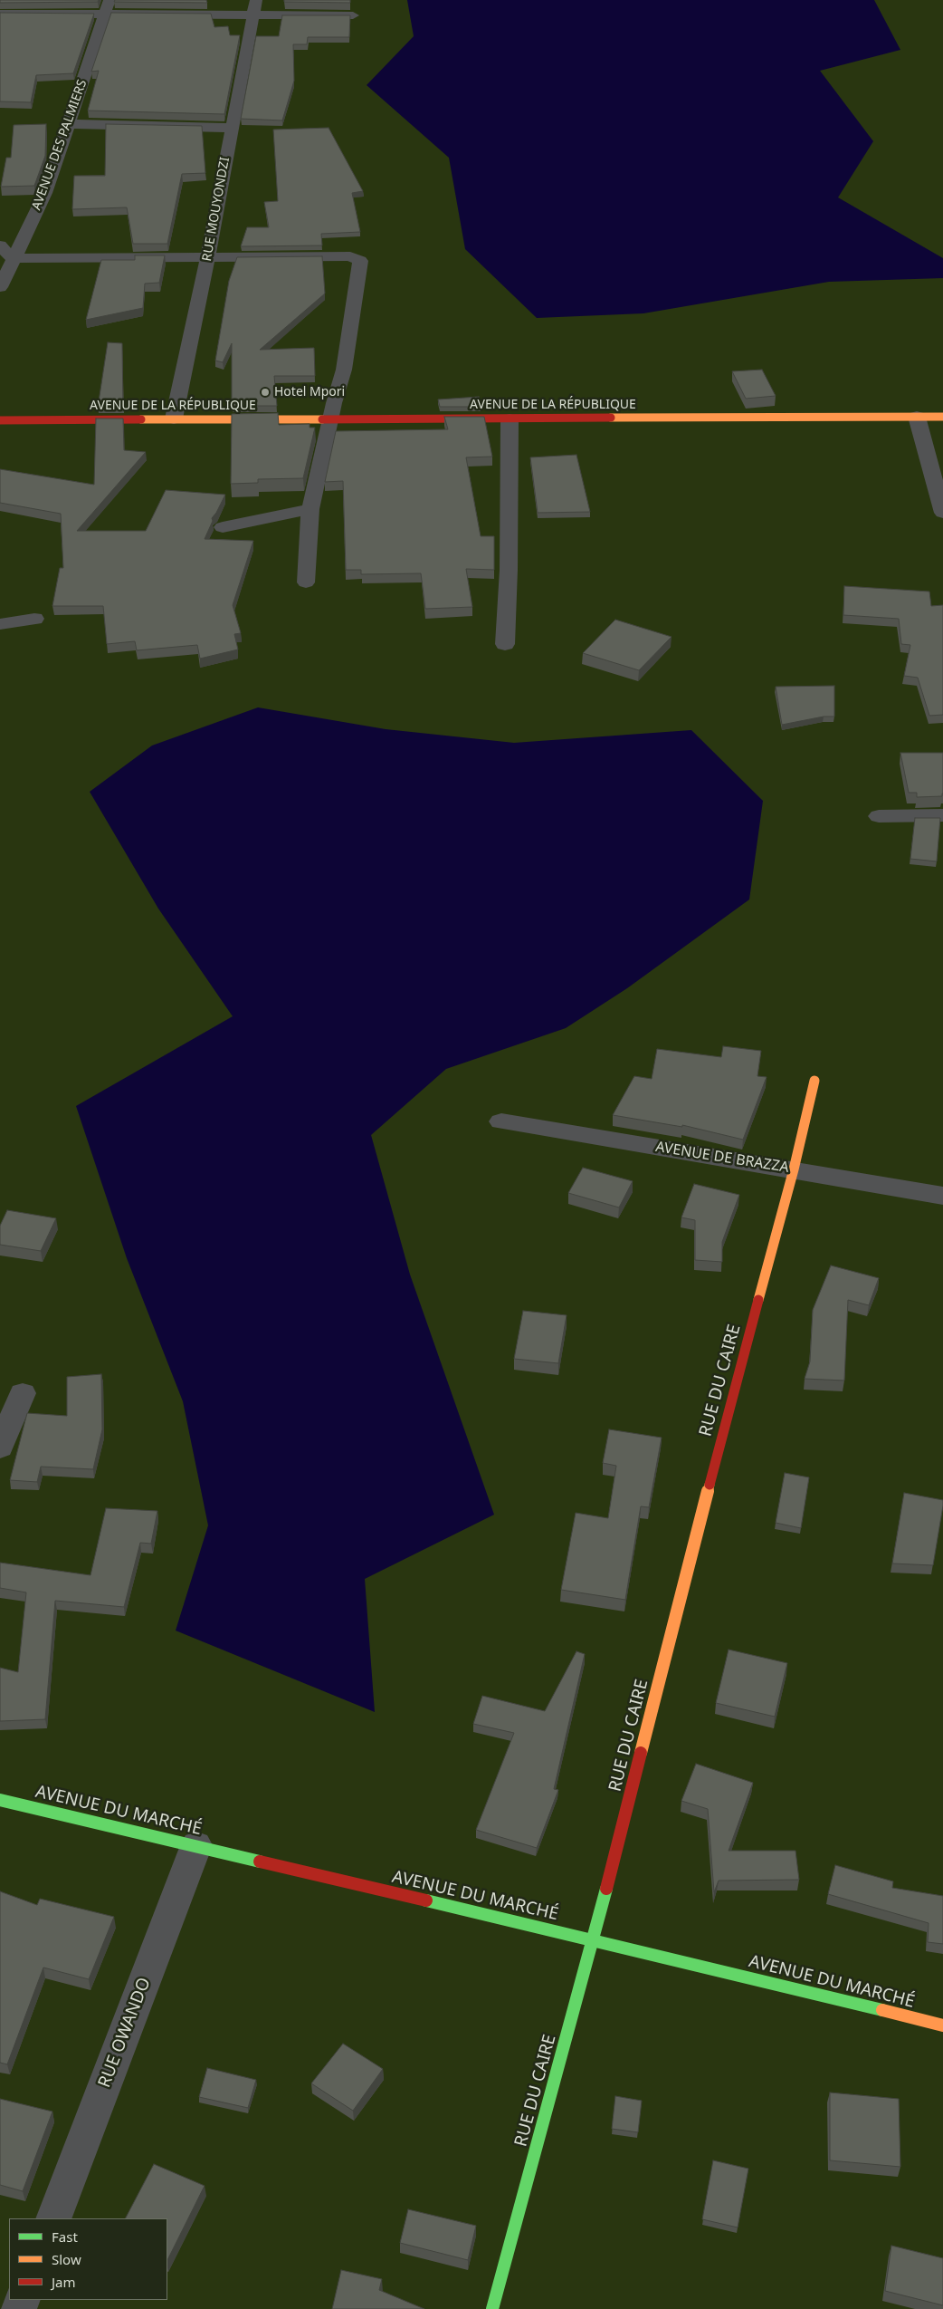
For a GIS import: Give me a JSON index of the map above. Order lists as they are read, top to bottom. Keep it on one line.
{"streets":{"street":["AVENUE DES PALMIERS","RUE MOUYONDZI","AVENUE DE LA RÉPUBLIQUE","AVENUE DE BRAZZA","RUE DU CAIRE","AVENUE DU MARCHÉ","RUE OWANDO"]},"crossings":[["RUE MOUYONDZI","AVENUE DE LA RÉPUBLIQUE"],["AVENUE DE BRAZZA","RUE DU CAIRE"],["RUE DU CAIRE","AVENUE DU MARCHÉ"],["AVENUE DU MARCHÉ","RUE OWANDO"]],"places":["Hotel Mpori"],"legend":["Fast","Slow","Jam"]}
